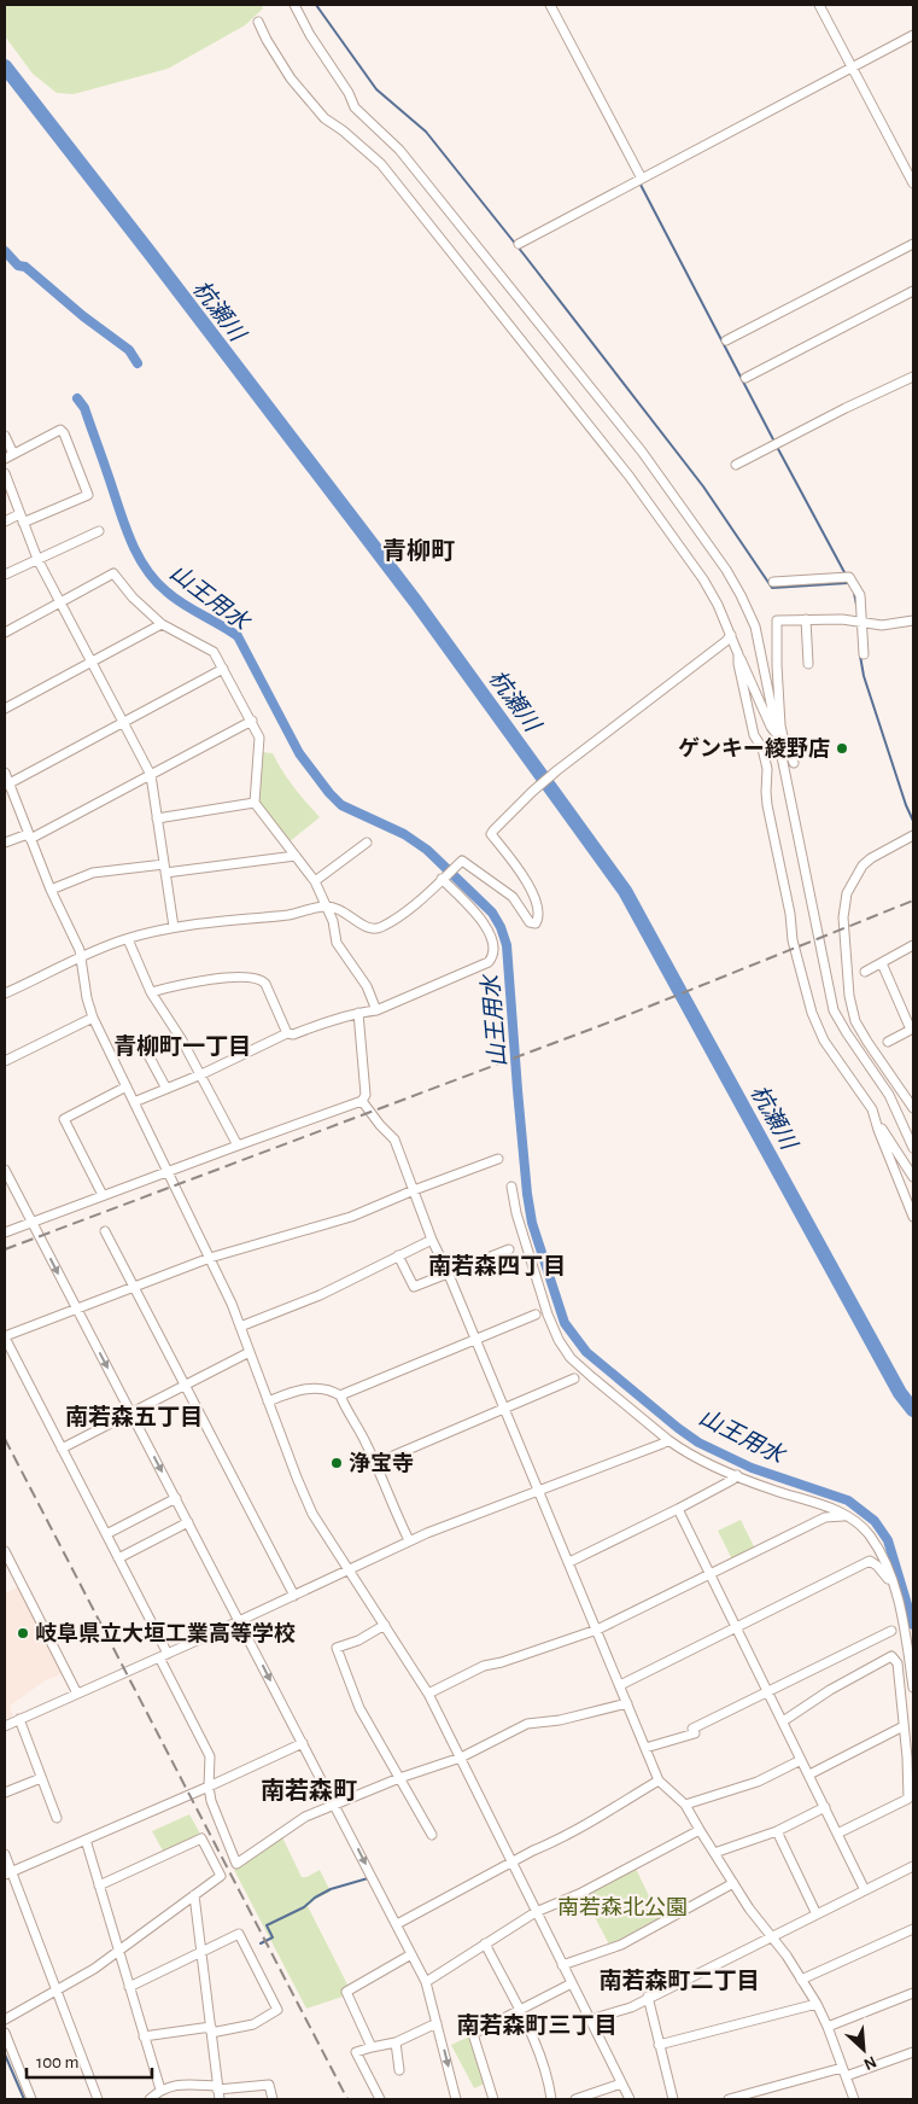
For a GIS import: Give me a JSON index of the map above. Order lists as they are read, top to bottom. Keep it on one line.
{"districts":["青柳町","青柳町一丁目","南若森四丁目","南若森五丁目","南若森町","南若森町二丁目","南若森町三丁目"],"water":["杭瀬川","山王用水"],"parks":["南若森北公園"],"places":["ゲンキー綾野店","浄宝寺","岐阜県立大垣工業高等学校"],"scale_bar":"100 m","north":"bottom right"}
